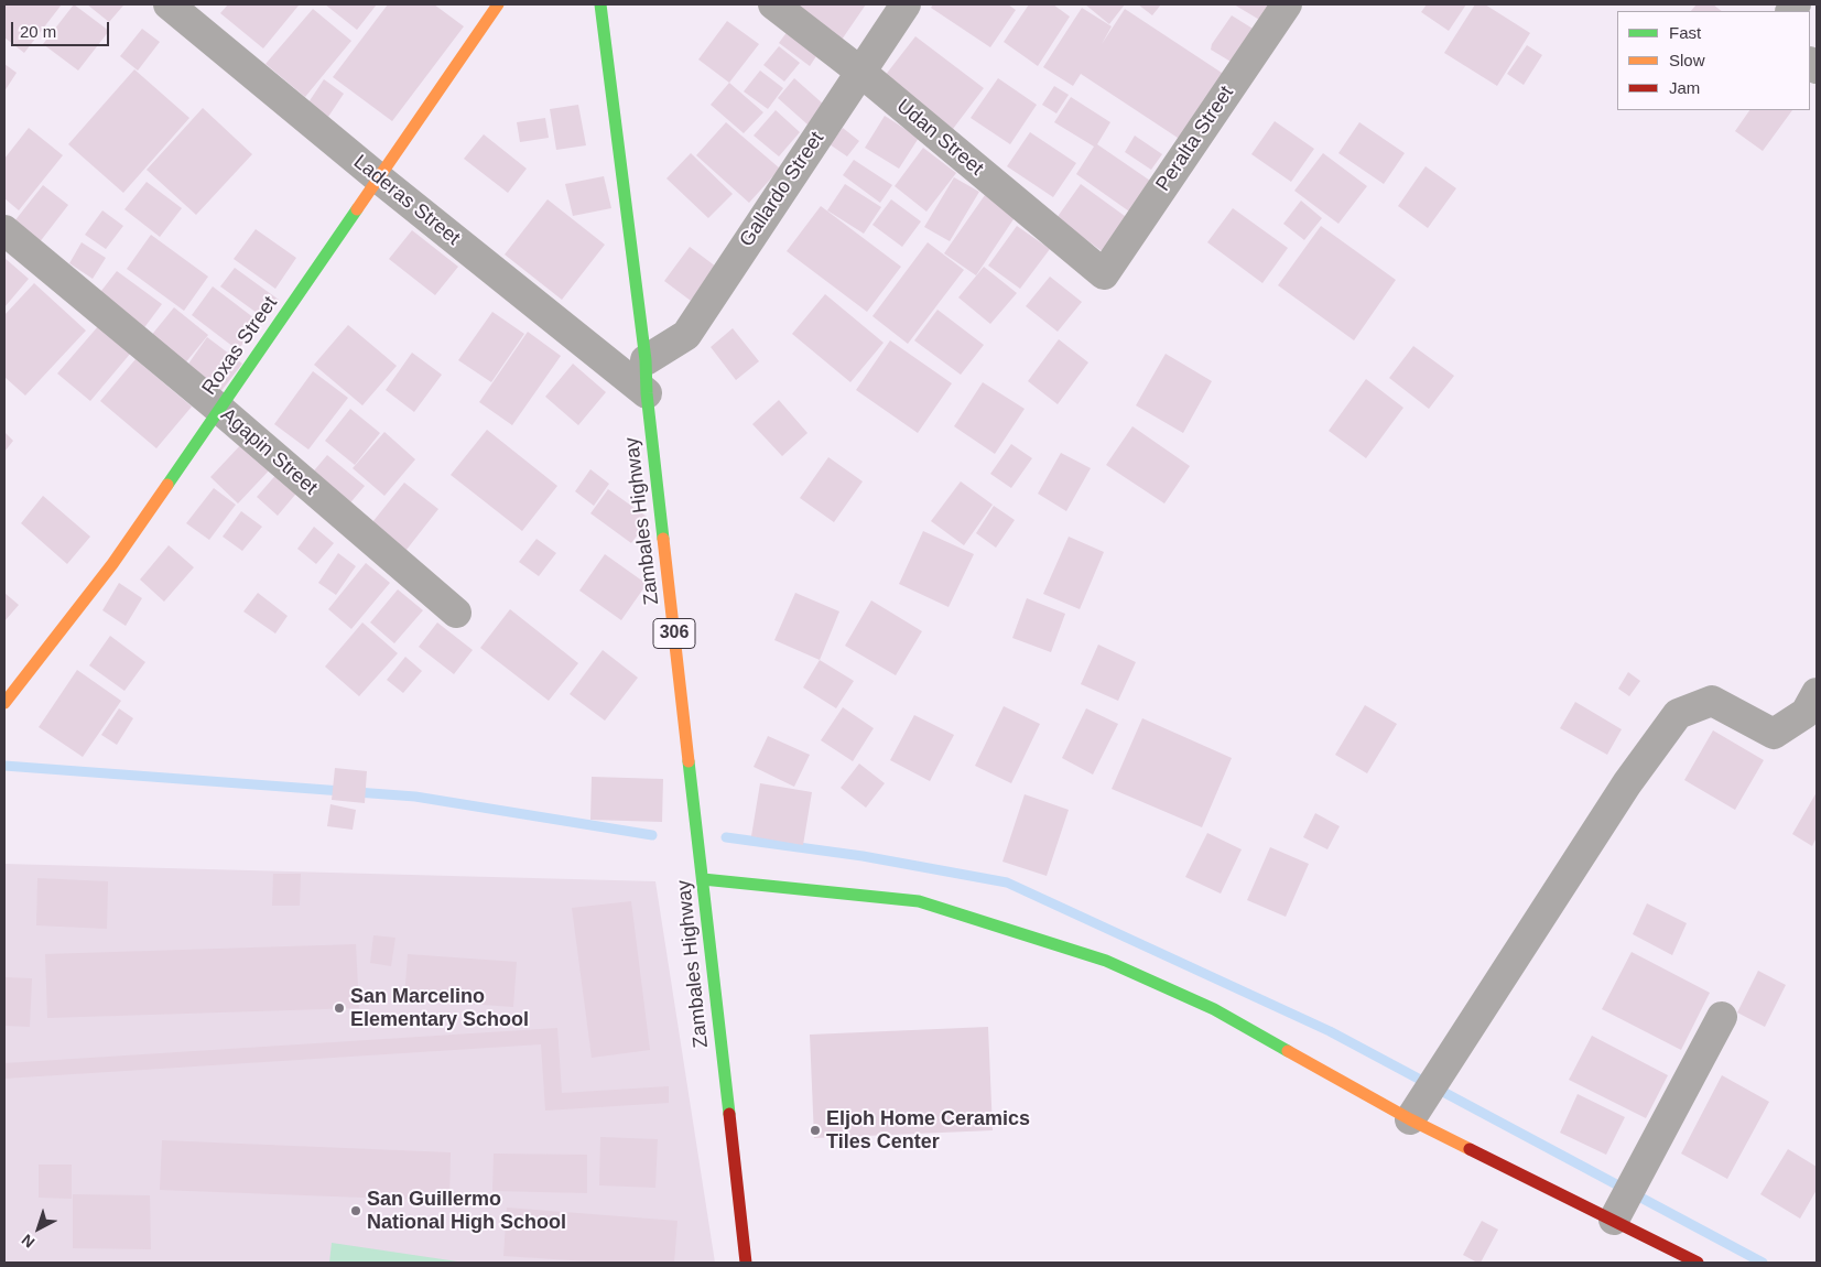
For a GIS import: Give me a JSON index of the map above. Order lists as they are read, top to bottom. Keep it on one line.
{"streets":{"street":["Udan Street","Peralta Street","Gallardo Street","Laderas Street","Roxas Street","Agapin Street","Zambales Highway","306"]},"crossings":[["Udan Street","Peralta Street"],["Udan Street","Gallardo Street"],["Gallardo Street","Zambales Highway"],["Laderas Street","Roxas Street"],["Laderas Street","Zambales Highway"],["Roxas Street","Agapin Street"]],"places":["San Marcelino Elementary School","Eljoh Home Ceramics Tiles Center","San Guillermo National High School"],"legend":["Fast","Slow","Jam"],"scale_bar":"20 m","north":"bottom left"}
